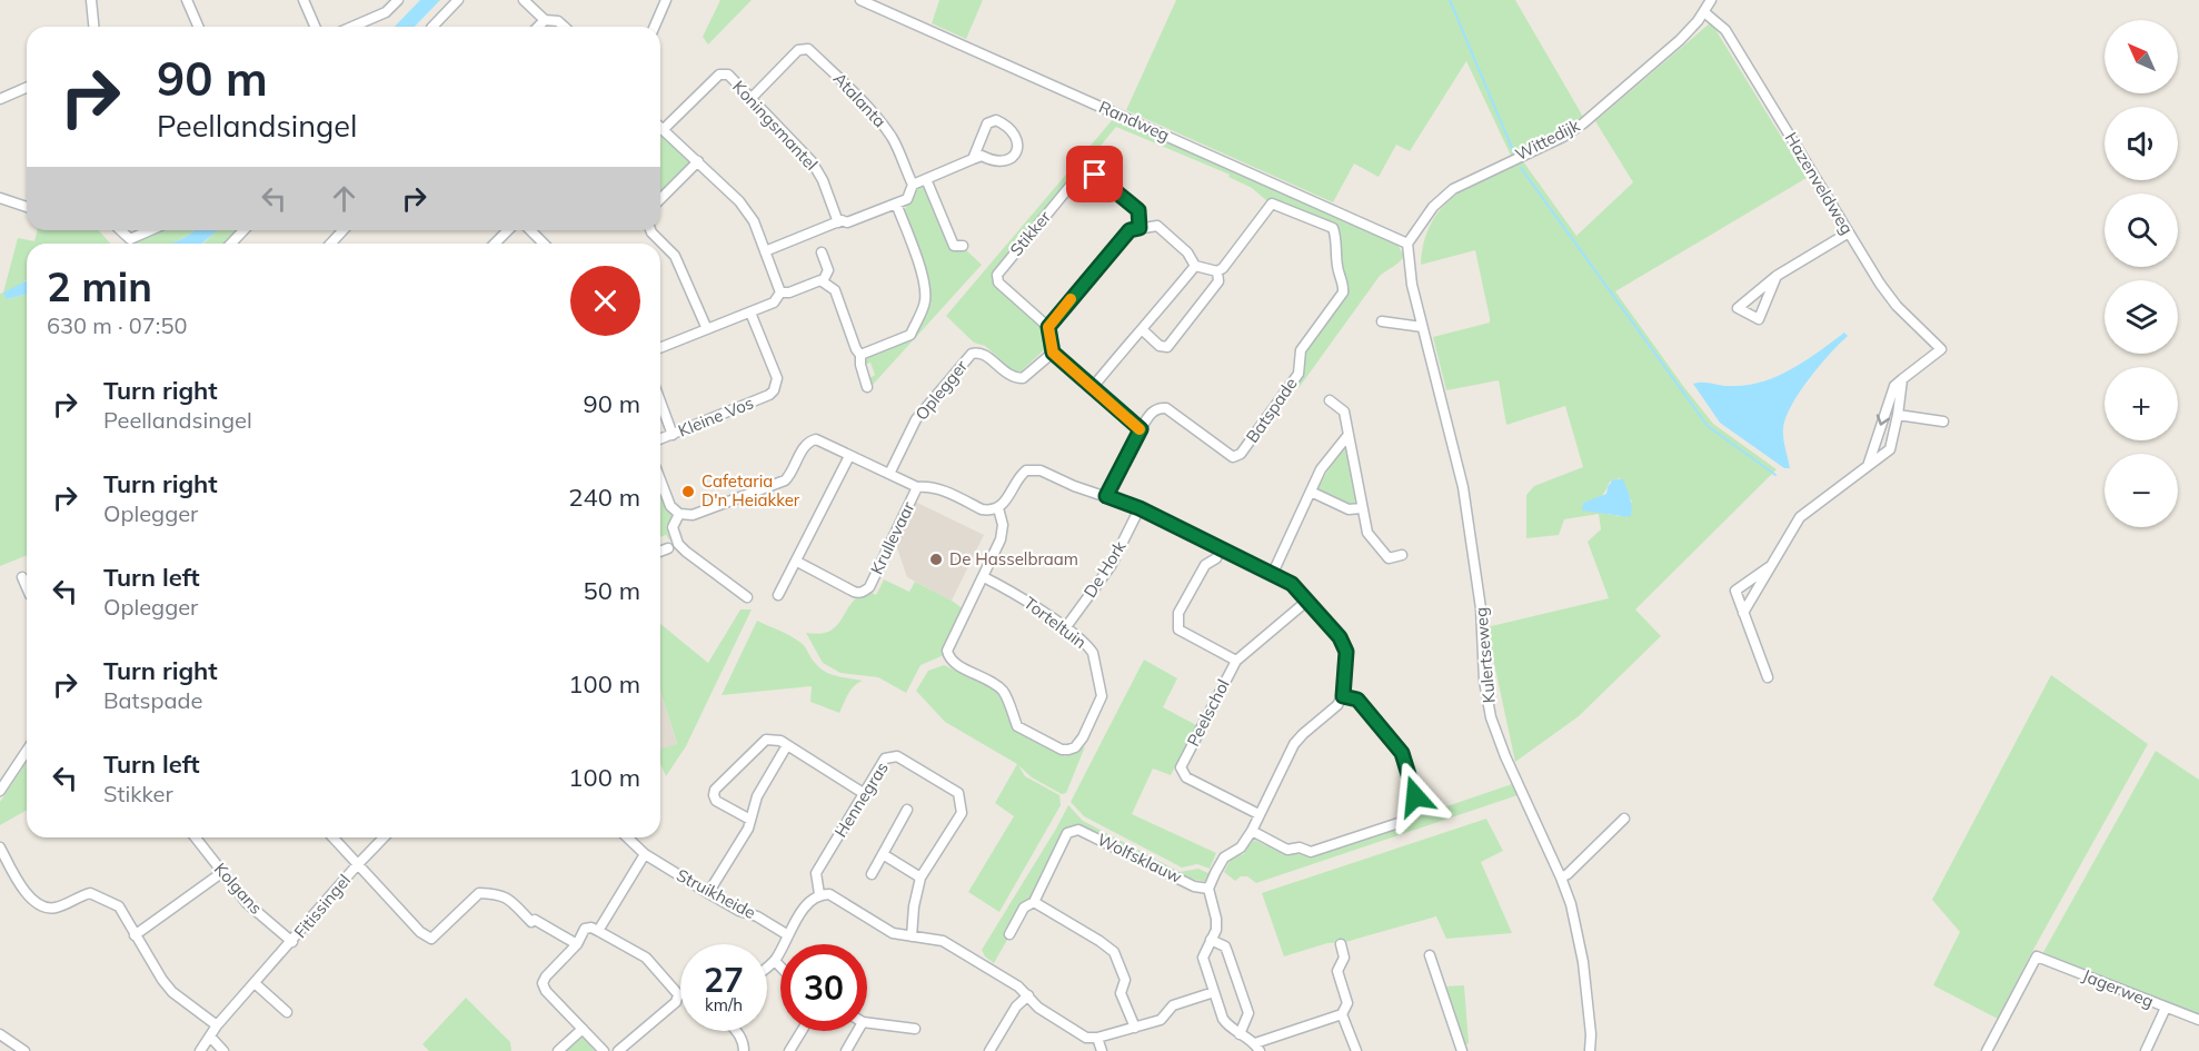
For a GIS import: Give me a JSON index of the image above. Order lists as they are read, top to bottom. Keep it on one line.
{"streets":{"street":["Atalanta","Randweg","Koningsmantel","Wittedijk","Hazenveldweg","Stikker","Oplegger","Batspade","Kleine Vos","Krullevaar","De Hork","Torteltuin","Kulertseweg","Peelschol","Hennegras","Wolfsklauw","Kolgans","Struikheide","Fitissingel","Jagerweg"]},"crossings":[["Atalanta","Koningsmantel"],["Randweg","Wittedijk"],["Randweg","Kulertseweg"],["Wittedijk","Hazenveldweg"],["Wittedijk","Kulertseweg"],["De Hork","Torteltuin"],["Kolgans","Fitissingel"]],"places":["Cafetaria D'n Heiakker","De Hasselbraam"],"north":"top left","page":{"map_buttons":["+","−"],"turn":["90 m","Peellandsingel"],"heading":["2 min","630 m · 07:50"],"list":[{"name":"Turn right","note":"Peellandsingel","value":"90 m"},{"name":"Turn right","note":"Oplegger","value":"240 m"},{"name":"Turn left","note":"Oplegger","value":"50 m"},{"name":"Turn right","note":"Batspade","value":"100 m"},{"name":"Turn left","note":"Stikker","value":"100 m"}],"speed":"27 km/h","limit":"30"}}
